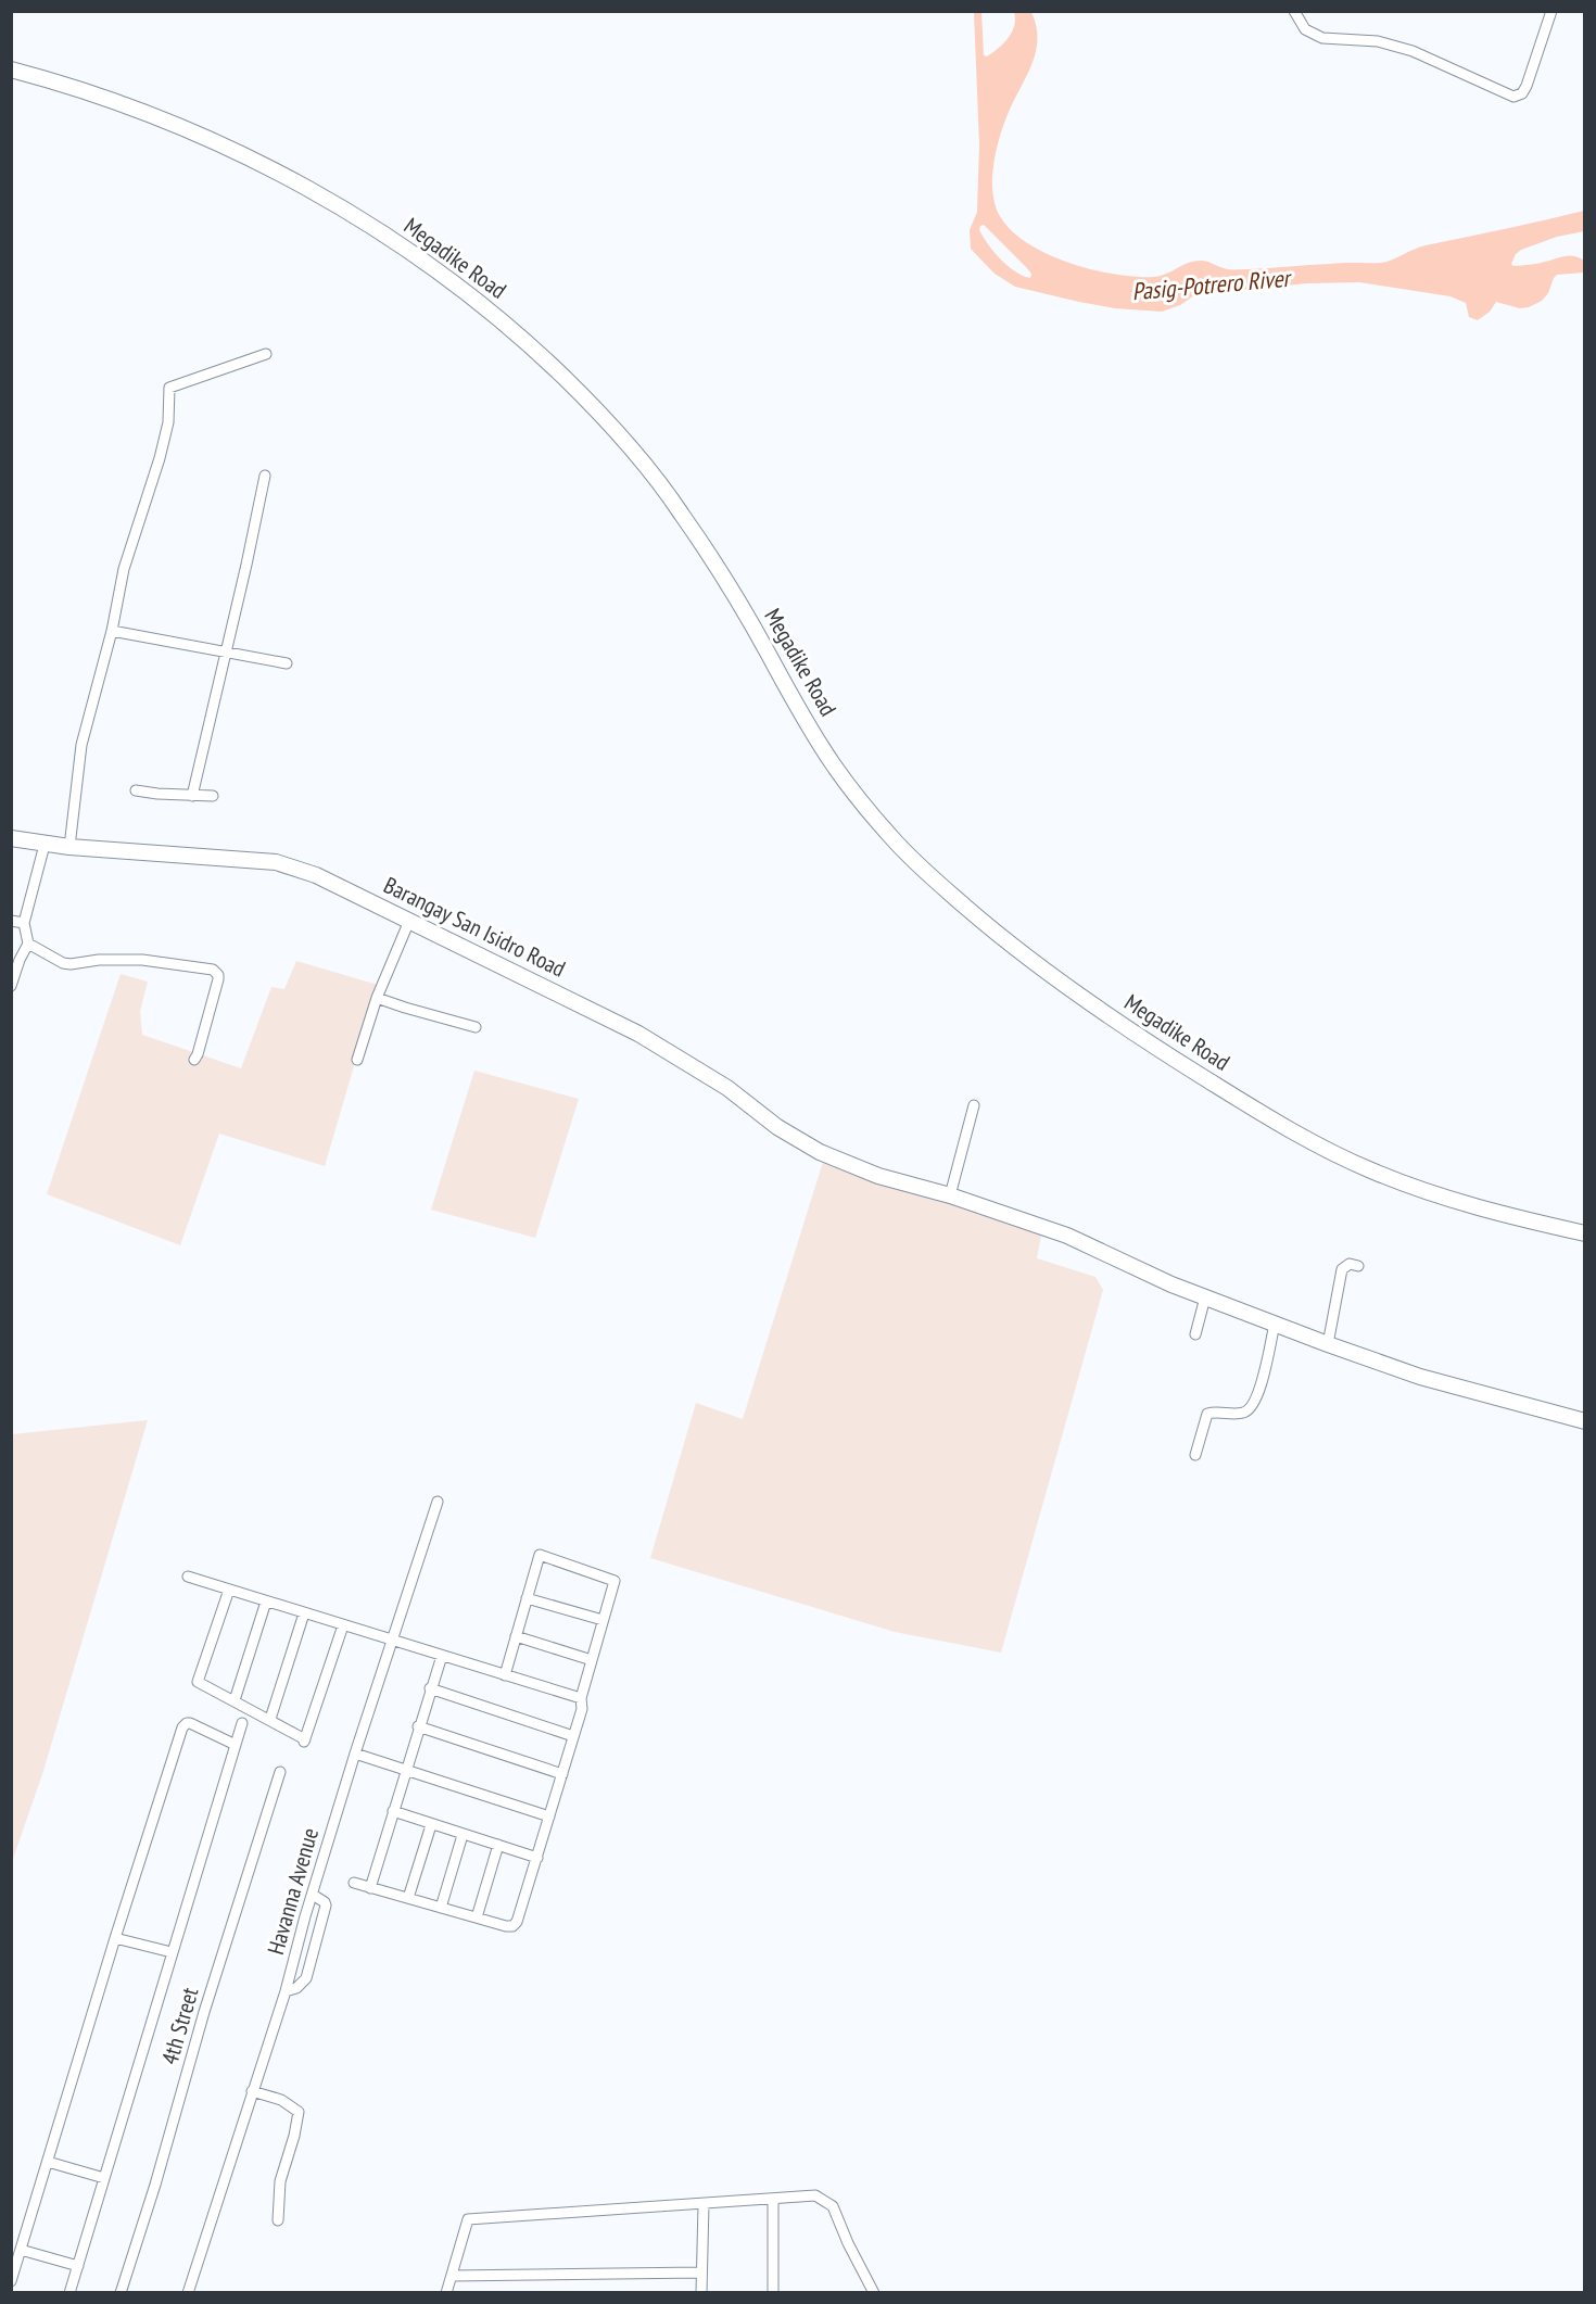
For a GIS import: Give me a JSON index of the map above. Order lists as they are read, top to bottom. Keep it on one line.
{"streets":{"main road":["Megadike Road","Barangay San Isidro Road"],"street":["Havanna Avenue","4th Street"]},"water":["Pasig-Potrero River"]}
